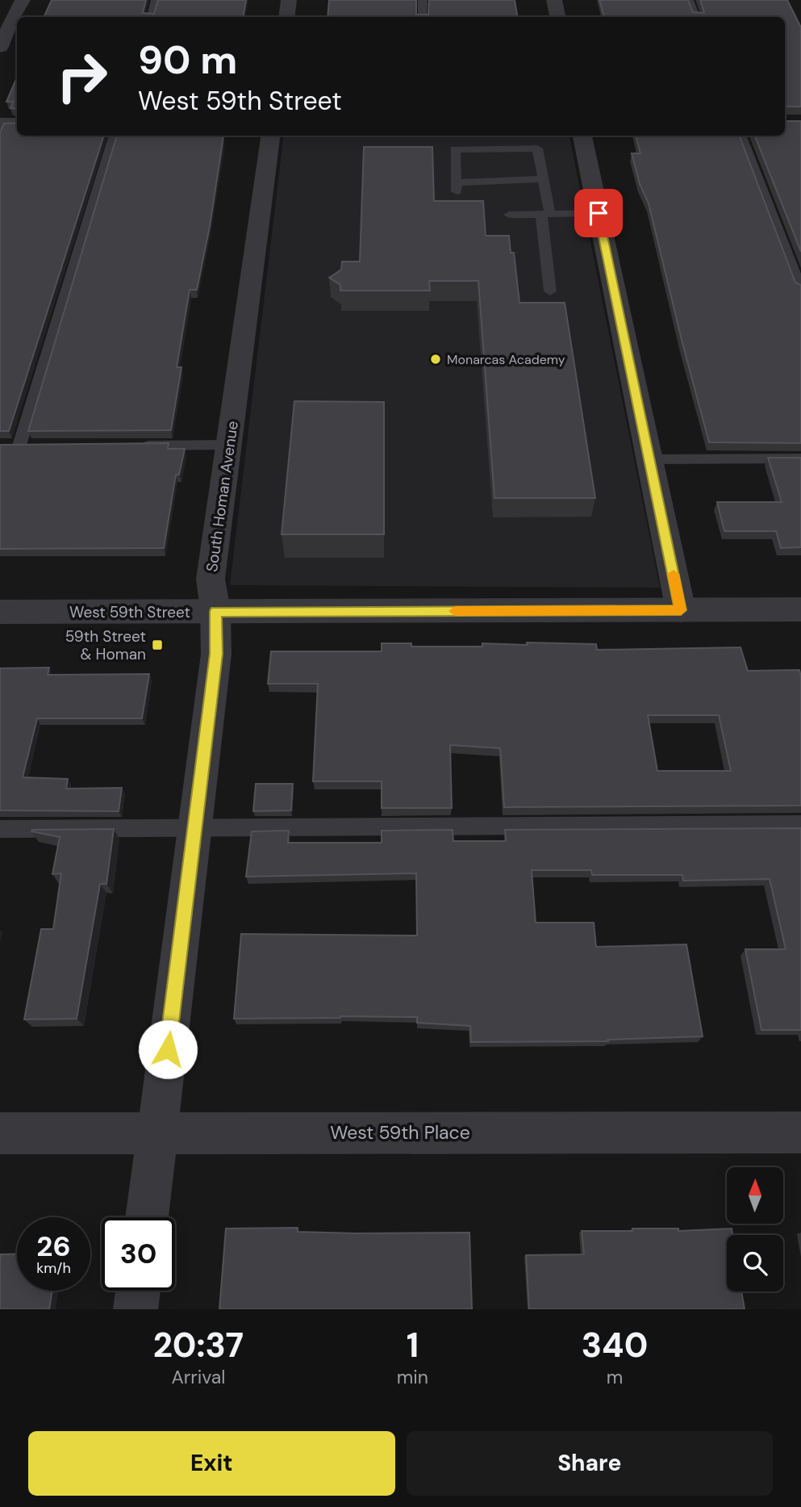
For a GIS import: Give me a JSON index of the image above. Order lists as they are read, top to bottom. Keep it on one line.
{"streets":{"street":["South Homan Avenue","West 59th Street","West 59th Place"]},"crossings":[["South Homan Avenue","West 59th Street"],["South Homan Avenue","West 59th Place"]],"places":{"other":["Monarcas Academy"],"transit":["59th Street & Homan"]},"north":"top","page":{"turn":["90 m","West 59th Street"],"speed":"26 km/h","limit":"30","eta":["20:37","Arrival","1","min","340","m"],"buttons":["Exit","Share"]}}
